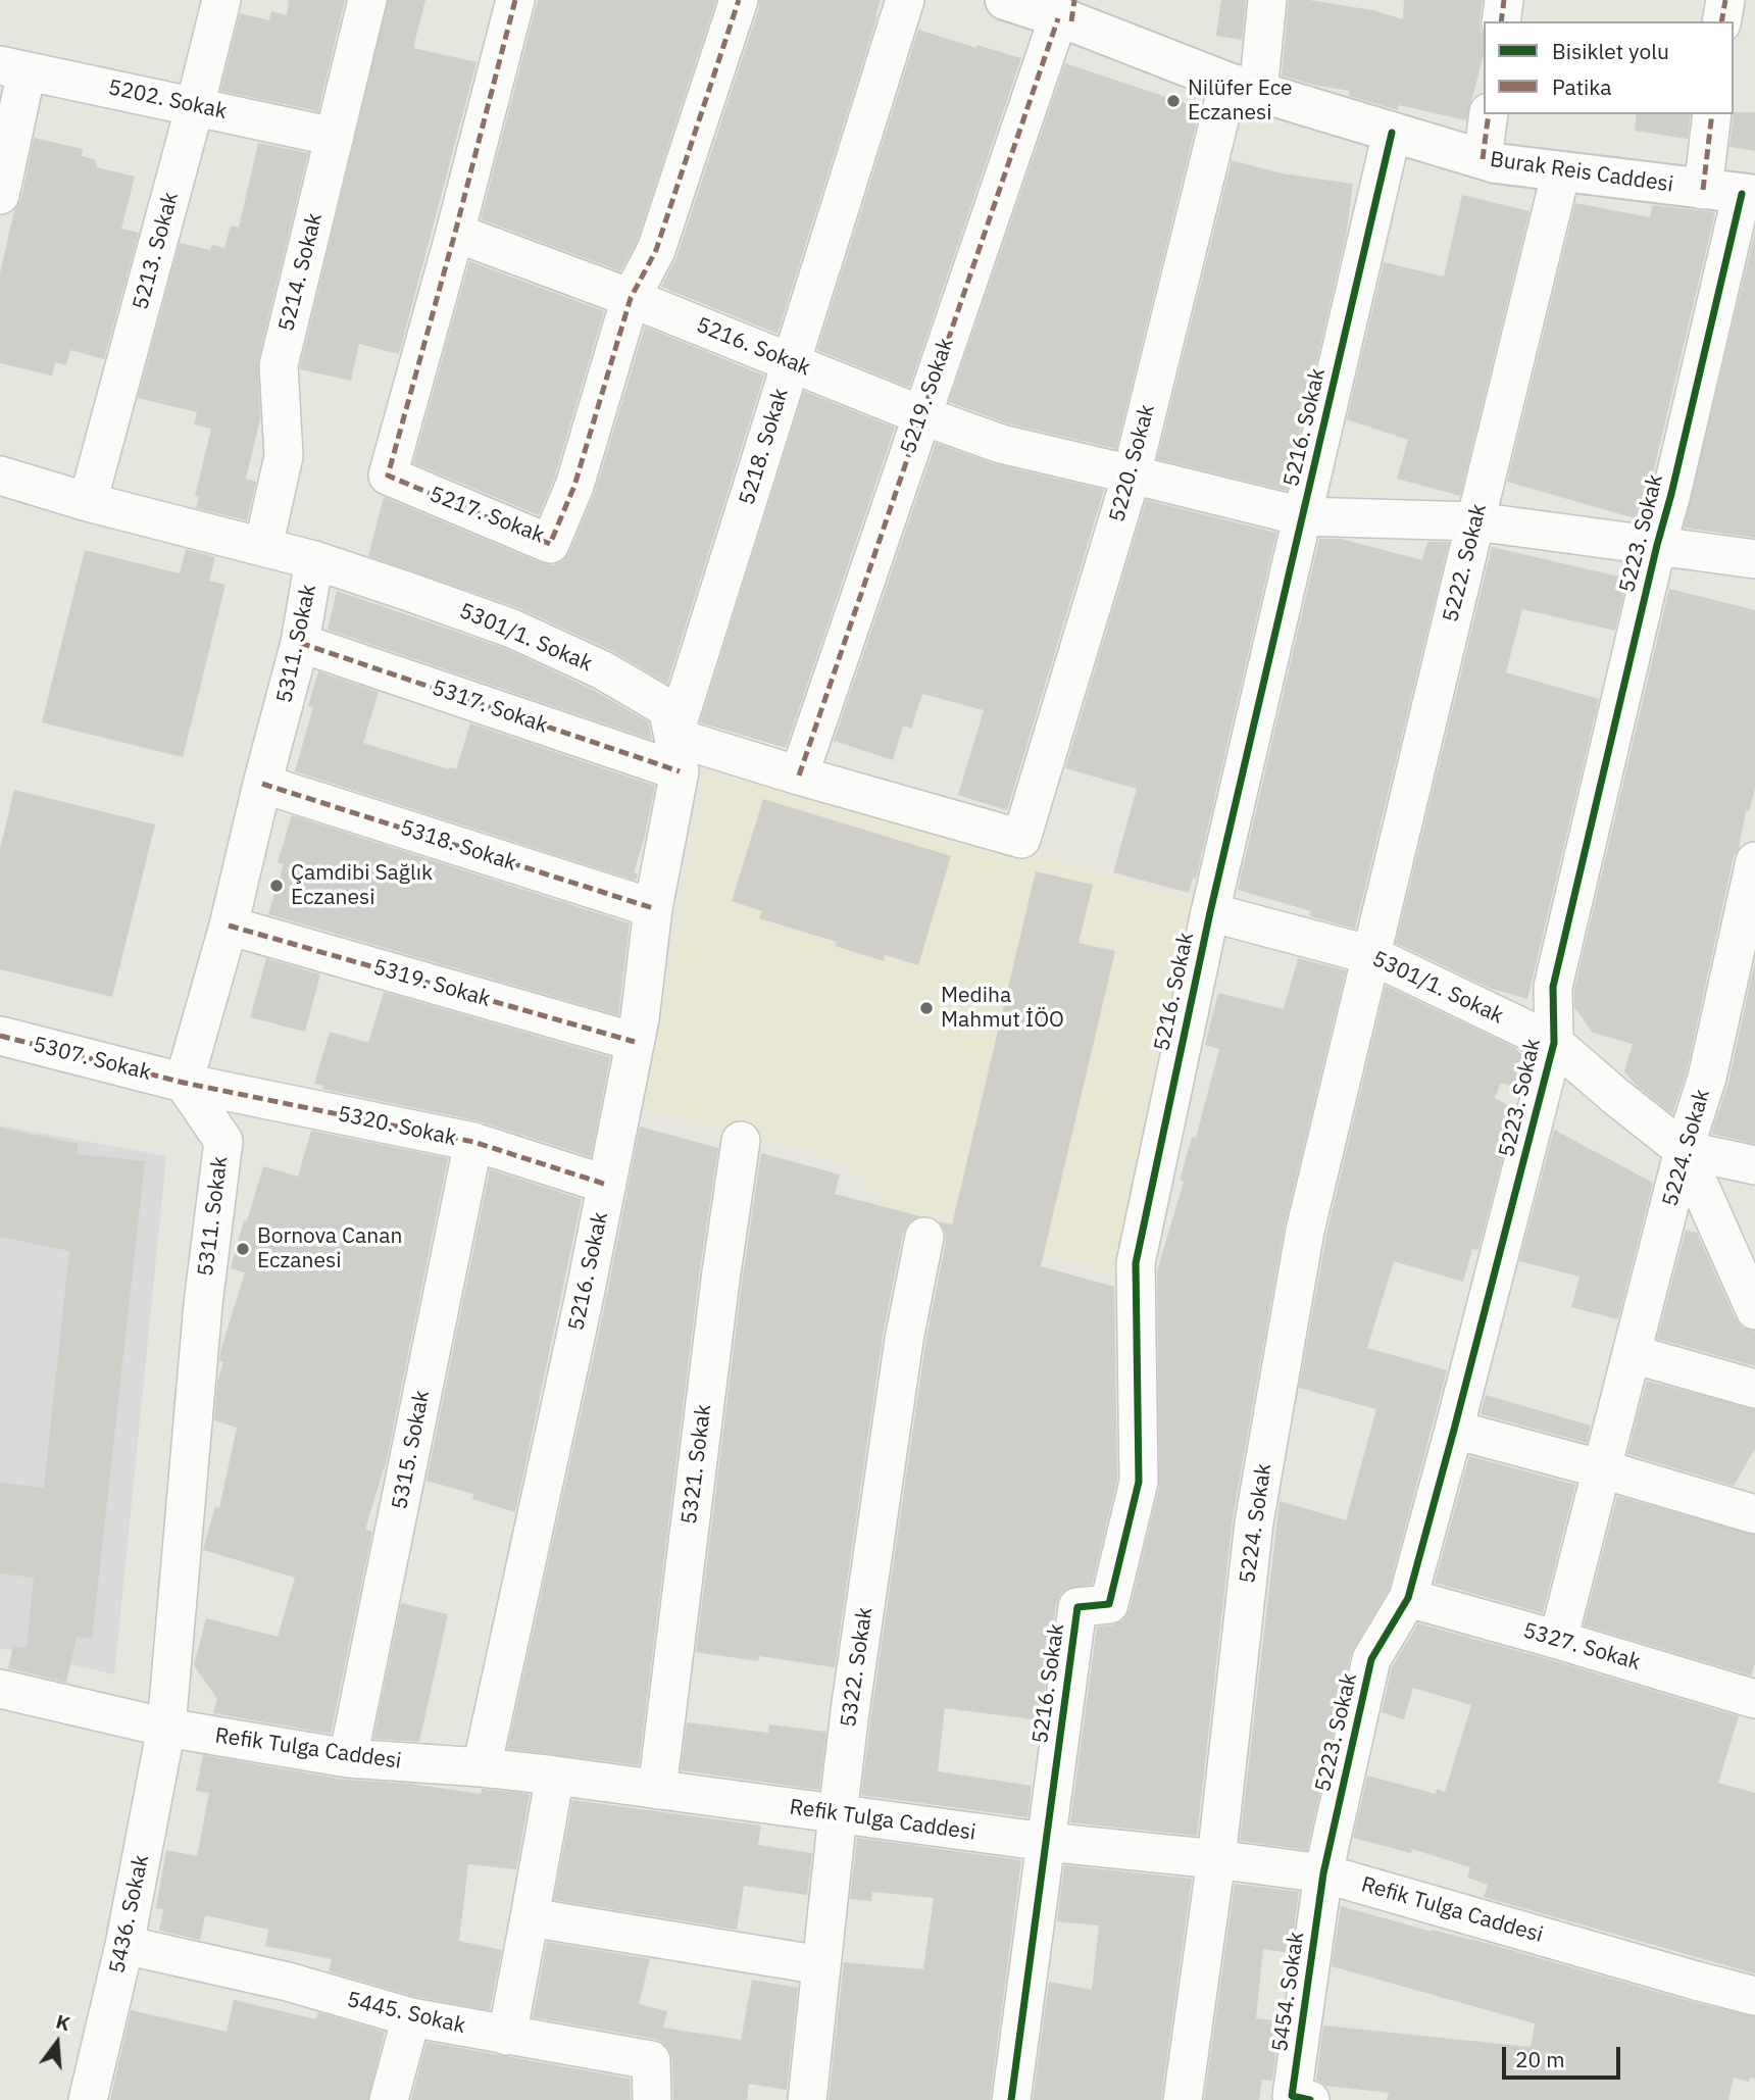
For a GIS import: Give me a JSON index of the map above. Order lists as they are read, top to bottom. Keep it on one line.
{"streets":{"main road":["Burak Reis Caddesi"],"street":["5202. Sokak","5213. Sokak","5214. Sokak","5216. Sokak","5219. Sokak","5218. Sokak","5220. Sokak","5217. Sokak","5223. Sokak","5222. Sokak","5301/1. Sokak","5311. Sokak","5317. Sokak","5318. Sokak","5319. Sokak","5307. Sokak","5320. Sokak","5224. Sokak","5315. Sokak","5321. Sokak","5327. Sokak","5322. Sokak","Refik Tulga Caddesi","5436. Sokak","5454. Sokak","5445. Sokak"]},"crossings":[["5202. Sokak","5213. Sokak"],["5202. Sokak","5214. Sokak"],["Burak Reis Caddesi","5216. Sokak"],["Burak Reis Caddesi","5219. Sokak"],["Burak Reis Caddesi","5220. Sokak"],["Burak Reis Caddesi","5223. Sokak"],["Burak Reis Caddesi","5222. Sokak"],["5213. Sokak","5301/1. Sokak"],["5214. Sokak","5301/1. Sokak"],["5216. Sokak","5219. Sokak"],["5216. Sokak","5218. Sokak"],["5216. Sokak","5220. Sokak"],["5216. Sokak","5217. Sokak"],["5216. Sokak","5223. Sokak"],["5216. Sokak","5222. Sokak"],["5216. Sokak","5301/1. Sokak"],["5216. Sokak","5317. Sokak"],["5216. Sokak","5318. Sokak"],["5216. Sokak","5319. Sokak"],["5216. Sokak","5320. Sokak"],["5216. Sokak","Refik Tulga Caddesi"],["5219. Sokak","5220. Sokak"],["5218. Sokak","5301/1. Sokak"],["5218. Sokak","5317. Sokak"],["5223. Sokak","5301/1. Sokak"],["5223. Sokak","5327. Sokak"],["5223. Sokak","Refik Tulga Caddesi"],["5223. Sokak","5454. Sokak"],["5222. Sokak","5301/1. Sokak"],["5222. Sokak","5224. Sokak"],["5301/1. Sokak","5311. Sokak"],["5301/1. Sokak","5317. Sokak"],["5301/1. Sokak","5224. Sokak"],["5311. Sokak","5317. Sokak"],["5311. Sokak","5318. Sokak"],["5311. Sokak","5319. Sokak"],["5311. Sokak","5307. Sokak"],["5311. Sokak","5320. Sokak"],["5311. Sokak","Refik Tulga Caddesi"],["5311. Sokak","5436. Sokak"],["5307. Sokak","5320. Sokak"],["5320. Sokak","5315. Sokak"],["5224. Sokak","5327. Sokak"],["5224. Sokak","Refik Tulga Caddesi"],["5315. Sokak","Refik Tulga Caddesi"],["5321. Sokak","Refik Tulga Caddesi"],["5322. Sokak","Refik Tulga Caddesi"],["Refik Tulga Caddesi","5436. Sokak"],["Refik Tulga Caddesi","5454. Sokak"],["5436. Sokak","5445. Sokak"]],"places":["Nilüfer Ece Eczanesi","Çamdibi Sağlık Eczanesi","Mediha Mahmut İÖO","Bornova Canan Eczanesi"],"legend":["Bisiklet yolu","Patika"],"scale_bar":"20 m","north":"top"}
